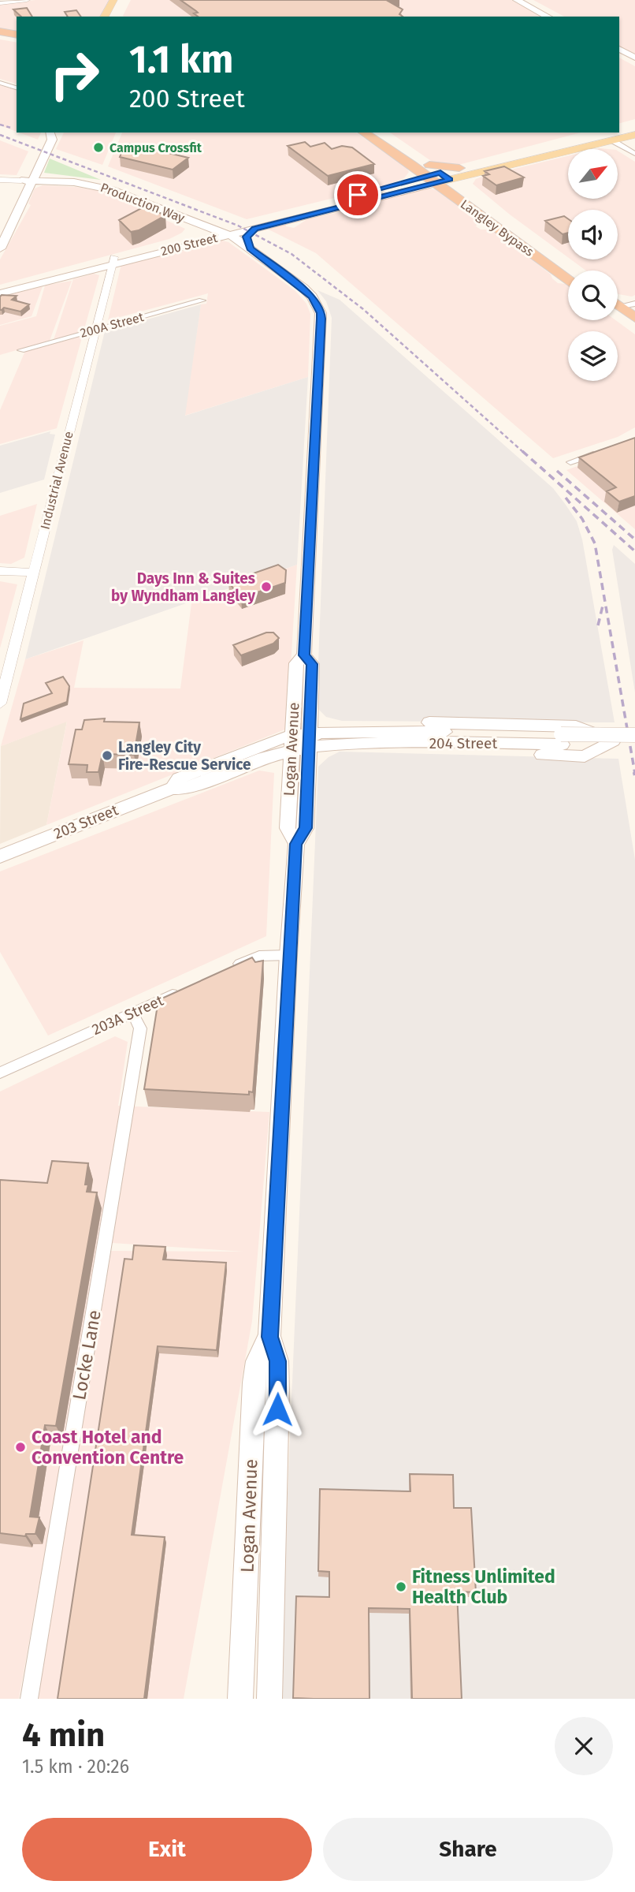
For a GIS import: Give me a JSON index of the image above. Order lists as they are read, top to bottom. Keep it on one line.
{"streets":{"highway":["Langley Bypass"],"main road":["Production Way","200 Street","204 Street","Logan Avenue","203 Street"],"street":["200A Street","Industrial Avenue","203A Street","Locke Lane"]},"crossings":[["Production Way","200 Street"],["Production Way","Logan Avenue"],["Langley Bypass","200 Street"],["200 Street","Industrial Avenue"],["200 Street","Logan Avenue"],["200A Street","Industrial Avenue"],["204 Street","Logan Avenue"],["204 Street","203 Street"],["Logan Avenue","203 Street"],["203A Street","Locke Lane"]],"places":["Campus Crossfit","Days Inn & Suites by Wyndham Langley","Langley City Fire-Rescue Service","Coast Hotel and Convention Centre","Fitness Unlimited Health Club"],"north":"top right","page":{"turn":["1.1 km","200 Street"],"heading":["4 min","1.5 km · 20:26"],"buttons":["Exit","Share"]}}
